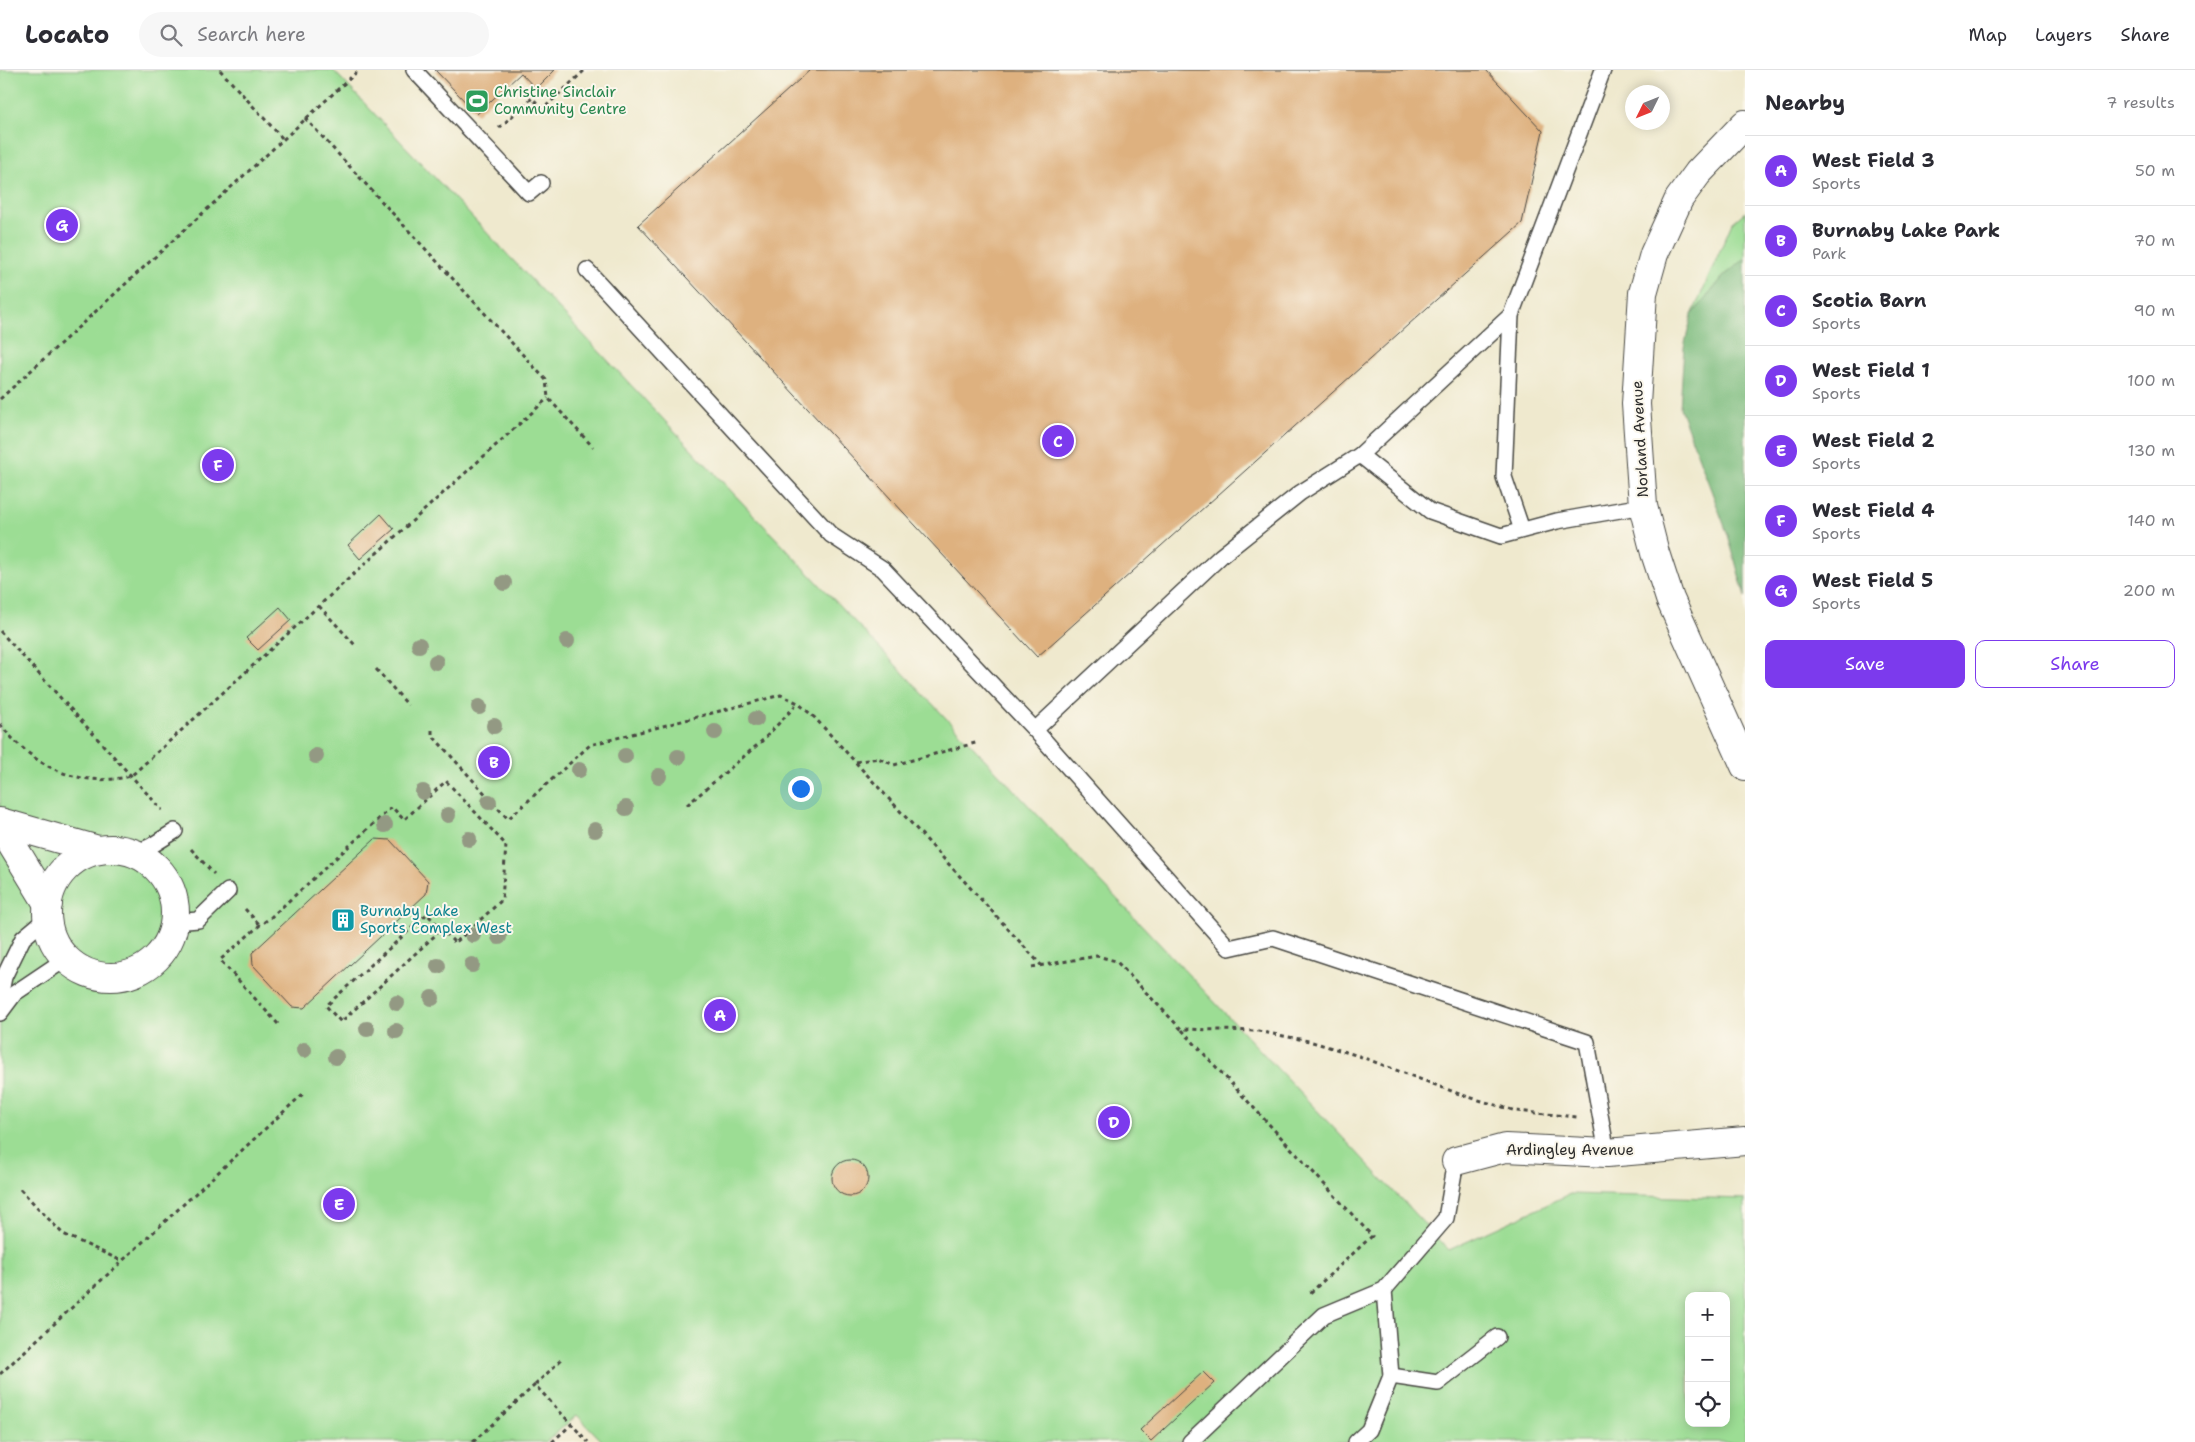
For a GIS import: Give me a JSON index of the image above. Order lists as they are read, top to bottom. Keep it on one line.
{"streets":{"street":["Norland Avenue","Ardingley Avenue"]},"places":{"sports":["Christine Sinclair Community Centre"],"building":["Burnaby Lake Sports Complex West"]},"north":"bottom left","page":{"header":"Locato","search":"Search here","nav":["Map","Layers","Share"],"heading":["Nearby","7 results"],"list":[{"mark":"A","name":"West Field 3","note":"Sports","value":"50 m"},{"mark":"B","name":"Burnaby Lake Park","note":"Park","value":"70 m"},{"mark":"C","name":"Scotia Barn","note":"Sports","value":"90 m"},{"mark":"D","name":"West Field 1","note":"Sports","value":"100 m"},{"mark":"E","name":"West Field 2","note":"Sports","value":"130 m"},{"mark":"F","name":"West Field 4","note":"Sports","value":"140 m"},{"mark":"G","name":"West Field 5","note":"Sports","value":"200 m"}],"pins":["G","C","F","B","A","D","E"],"buttons":["Save","Share"],"map_buttons":["+","−"]}}
